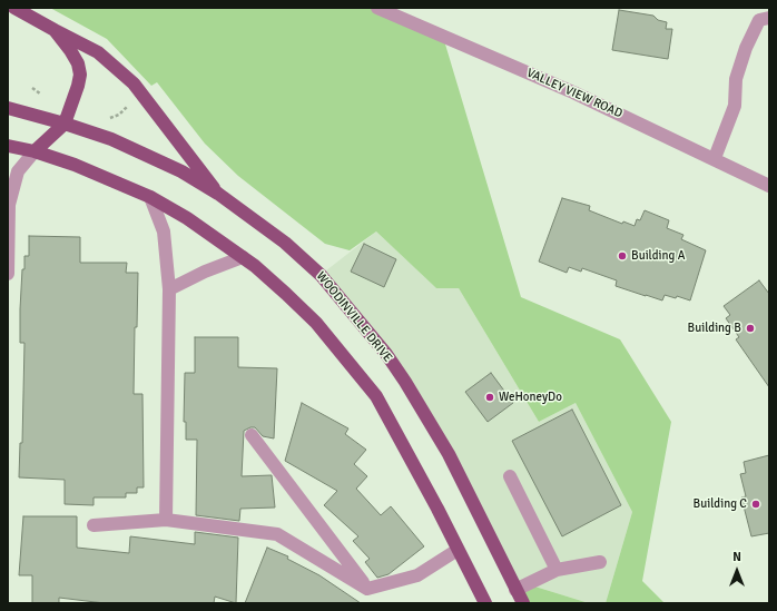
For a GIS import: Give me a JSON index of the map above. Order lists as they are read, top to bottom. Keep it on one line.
{"streets":{"main road":["WOODINVILLE DRIVE"],"street":["VALLEY VIEW ROAD"]},"places":["Building A","Building B","WeHoneyDo","Building C"],"north":"top"}
